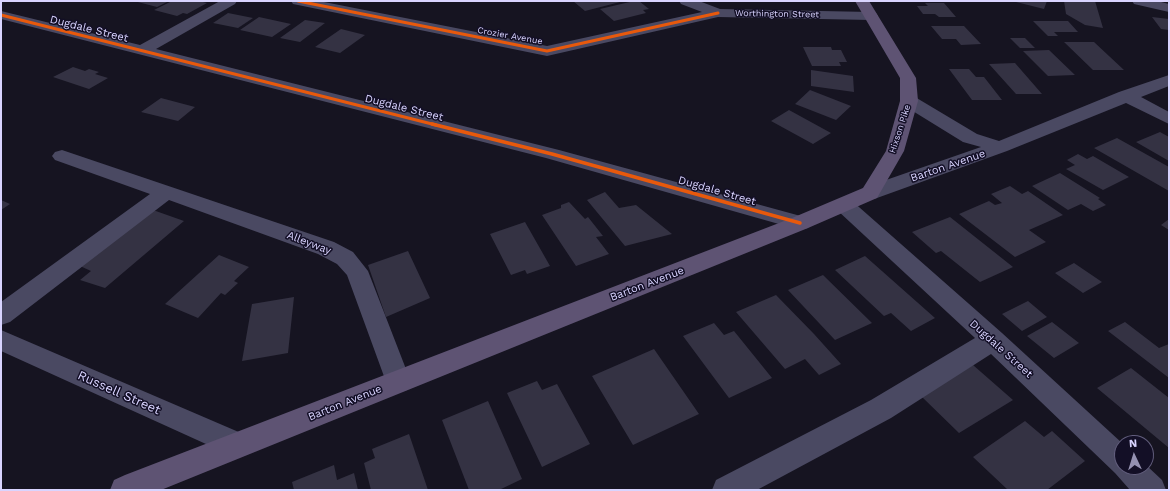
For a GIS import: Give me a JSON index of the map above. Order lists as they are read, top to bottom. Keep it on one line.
{"streets":{"main road":["Hixson Pike","Barton Avenue"],"street":["Worthington Street","Dugdale Street","Crozier Avenue","Alleyway","Russell Street"]},"crossings":[["Worthington Street","Crozier Avenue"],["Worthington Street","Hixson Pike"],["Dugdale Street","Barton Avenue"],["Hixson Pike","Barton Avenue"],["Barton Avenue","Alleyway"],["Barton Avenue","Russell Street"]],"north":"top"}
